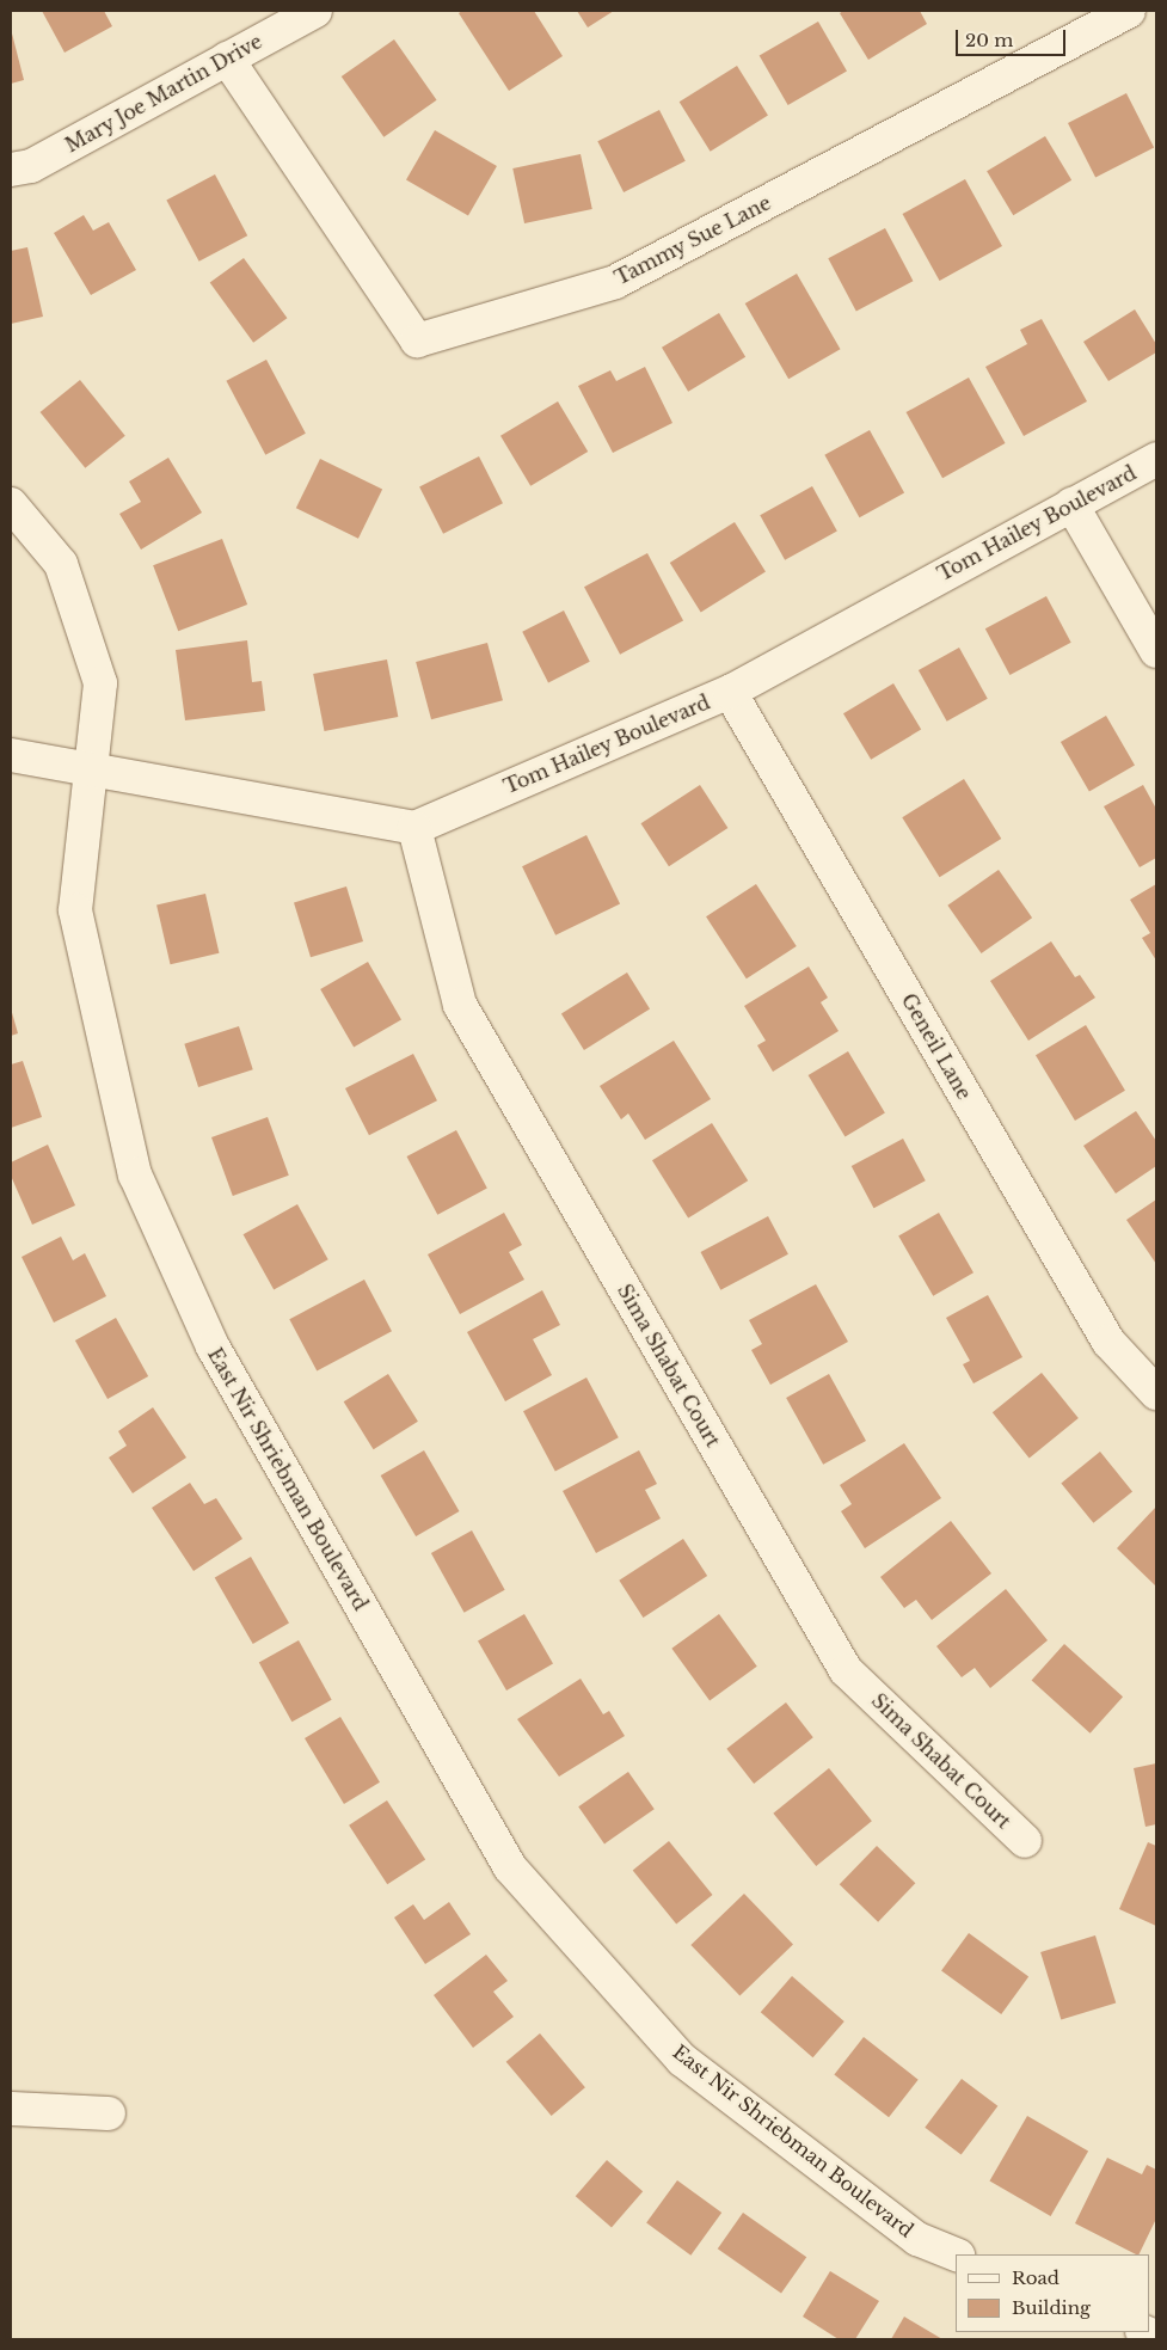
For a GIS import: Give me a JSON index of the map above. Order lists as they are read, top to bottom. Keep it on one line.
{"streets":{"street":["Mary Joe Martin Drive","Tammy Sue Lane","Tom Hailey Boulevard","Geneil Lane","Sima Shabat Court","East Nir Shriebman Boulevard"]},"crossings":[["Mary Joe Martin Drive","Tammy Sue Lane"],["Tom Hailey Boulevard","Geneil Lane"],["Tom Hailey Boulevard","Sima Shabat Court"]],"legend":["Road","Building"],"scale_bar":"20 m"}
